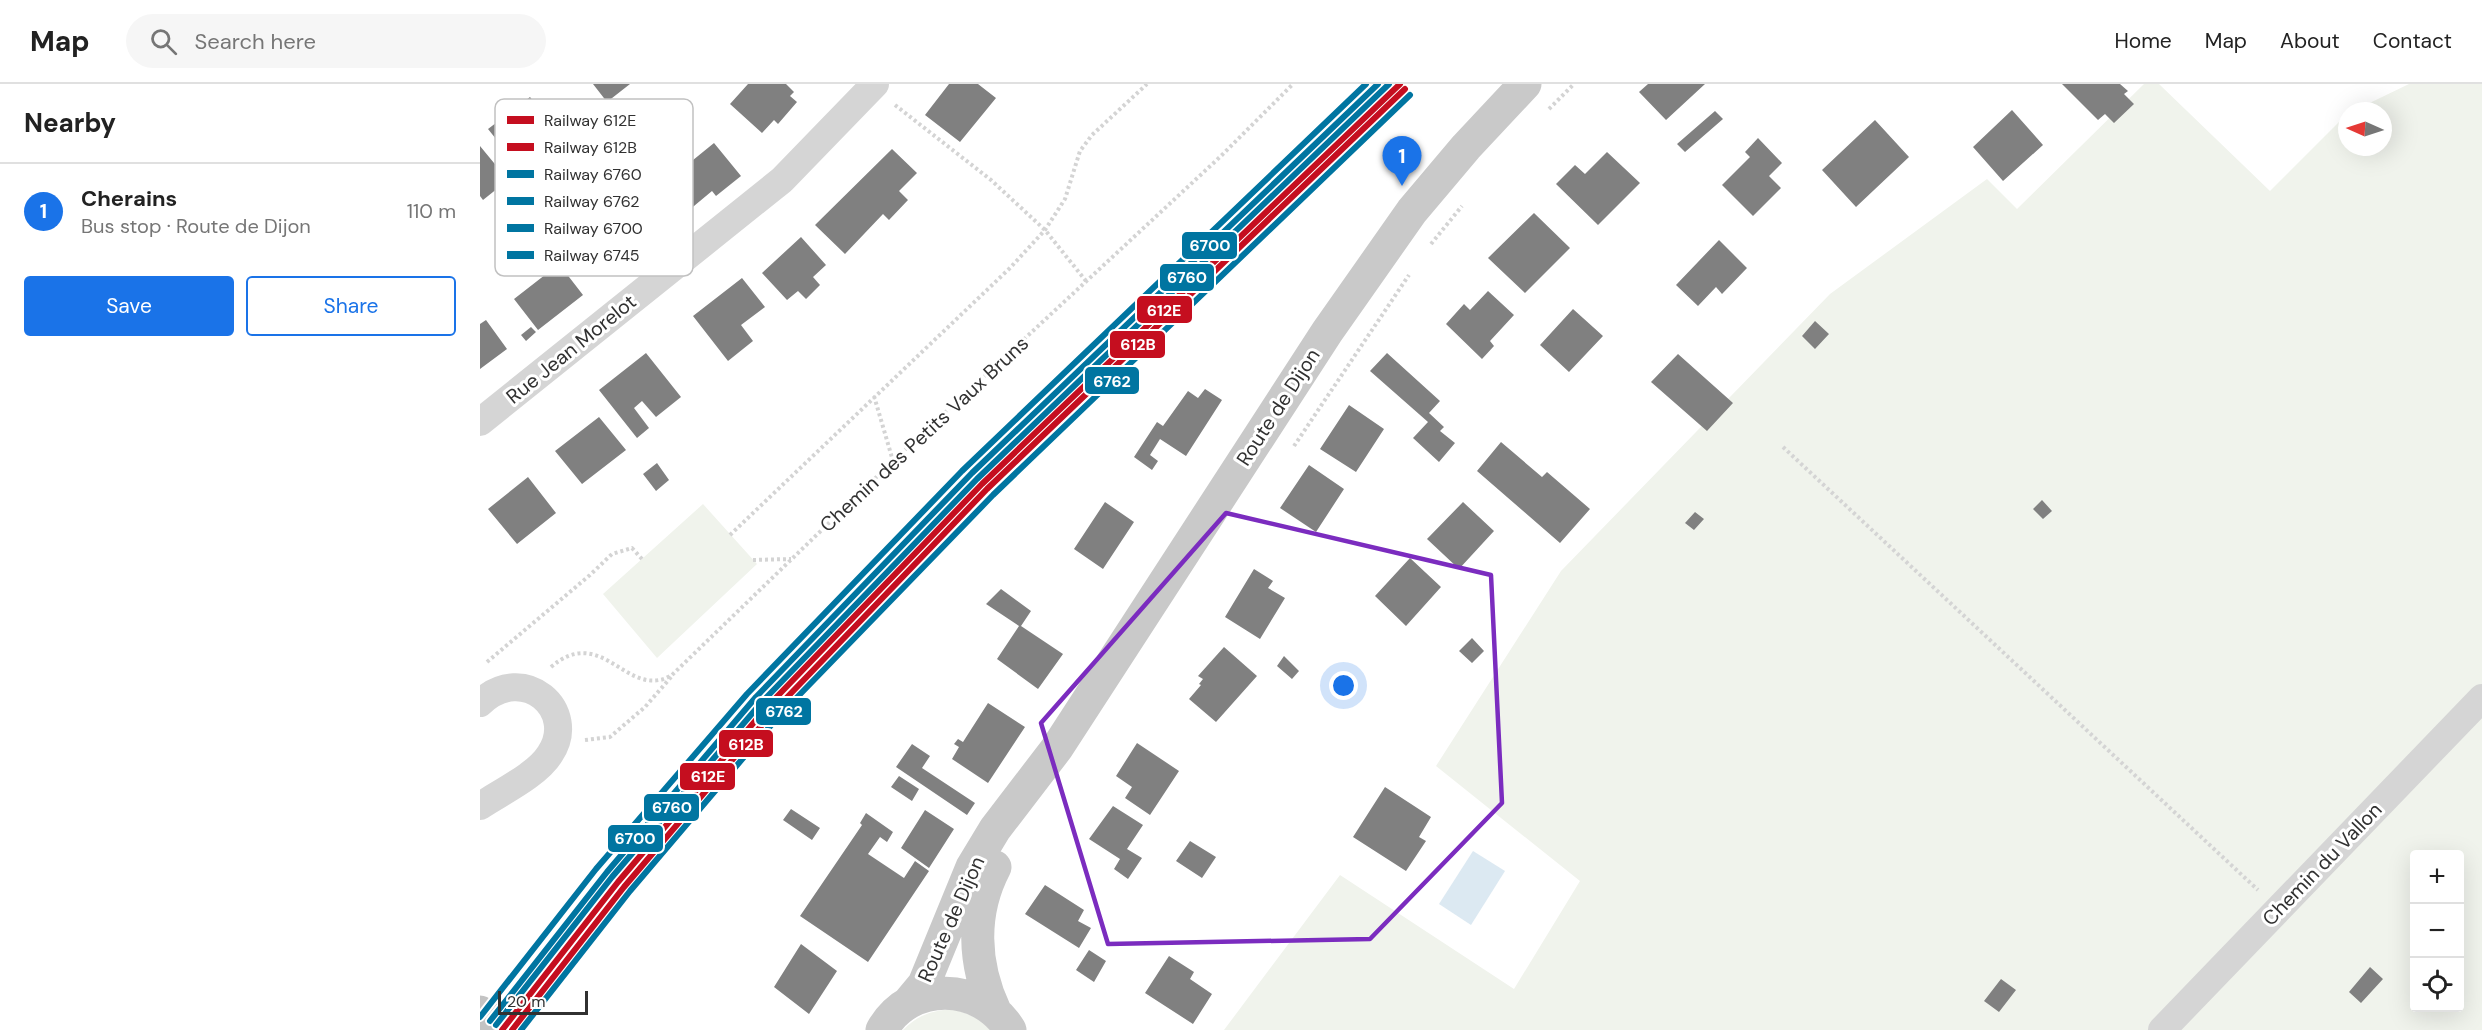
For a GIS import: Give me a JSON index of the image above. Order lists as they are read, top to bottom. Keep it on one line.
{"streets":{"main road":["Route de Dijon"],"street":["Rue Jean Morelot","Chemin du Vallon"],"path":["Chemin des Petits Vaux Bruns"]},"lines":["rail line 612E","rail line 6760","rail line 6700","rail line 6745","rail line 612B","rail line 6762"],"legend":["Railway 612E","Railway 612B","Railway 6760","Railway 6762","Railway 6700","Railway 6745"],"scale_bar":"20 m","north":"left","page":{"header":"Map","search":"Search here","nav":["Home","Map","About","Contact"],"heading":"Nearby","pins":"1","list":[{"mark":"1","name":"Cherains","note":"Bus stop · Route de Dijon","value":"110 m"}],"buttons":["Save","Share"],"map_buttons":["+","−"],"scale":"20 m"}}
